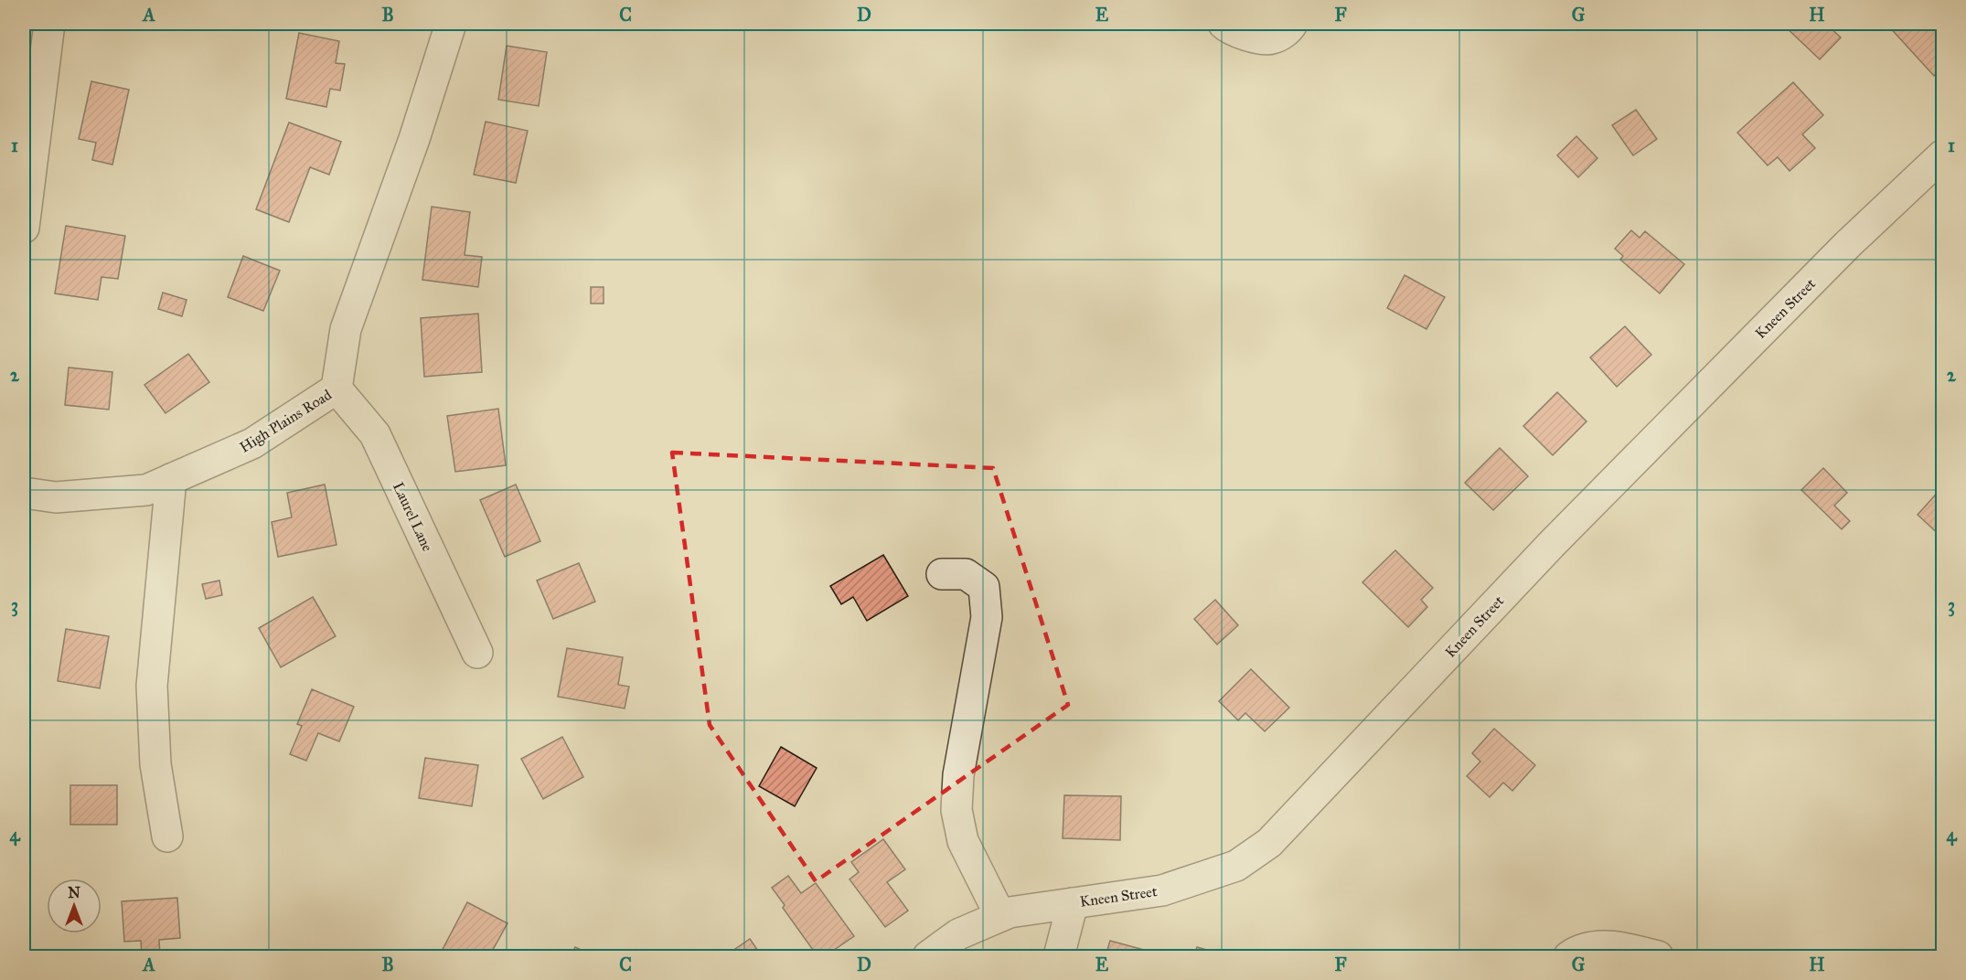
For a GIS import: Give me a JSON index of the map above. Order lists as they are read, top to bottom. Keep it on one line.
{"streets":{"street":["Kneen Street","High Plains Road","Laurel Lane"]},"crossings":[["High Plains Road","Laurel Lane"]],"north":"top","grid":{"columns":["A","B","C","D","E","F","G","H"],"rows":["1","2","3","4"]}}
